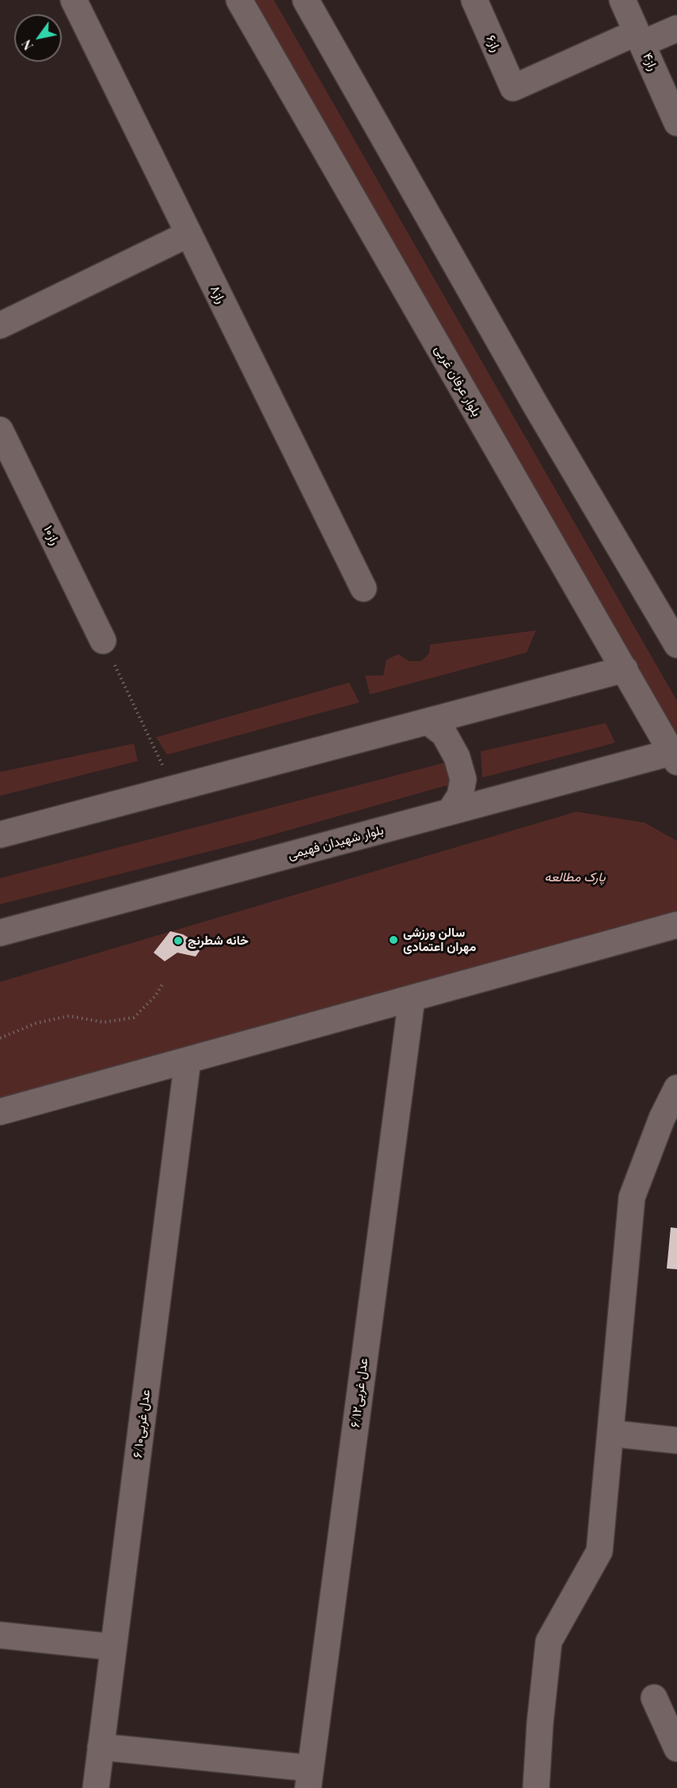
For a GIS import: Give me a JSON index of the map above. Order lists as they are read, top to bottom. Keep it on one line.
{"streets":{"street":["راز۶","راز۴","راز۸","بلوار عرفان غربی","راز۱۰","بلوار شهیدان فهیمی","۶/۱۲عدل غربی","۶/۱۰عدل غربی"]},"crossings":[["راز۶","راز۴"],["بلوار عرفان غربی","بلوار شهیدان فهیمی"]],"parks":["پارک مطالعه"],"places":["سالن ورزشی مهران اعتمادی","خانه شطرنج"],"north":"bottom left"}
